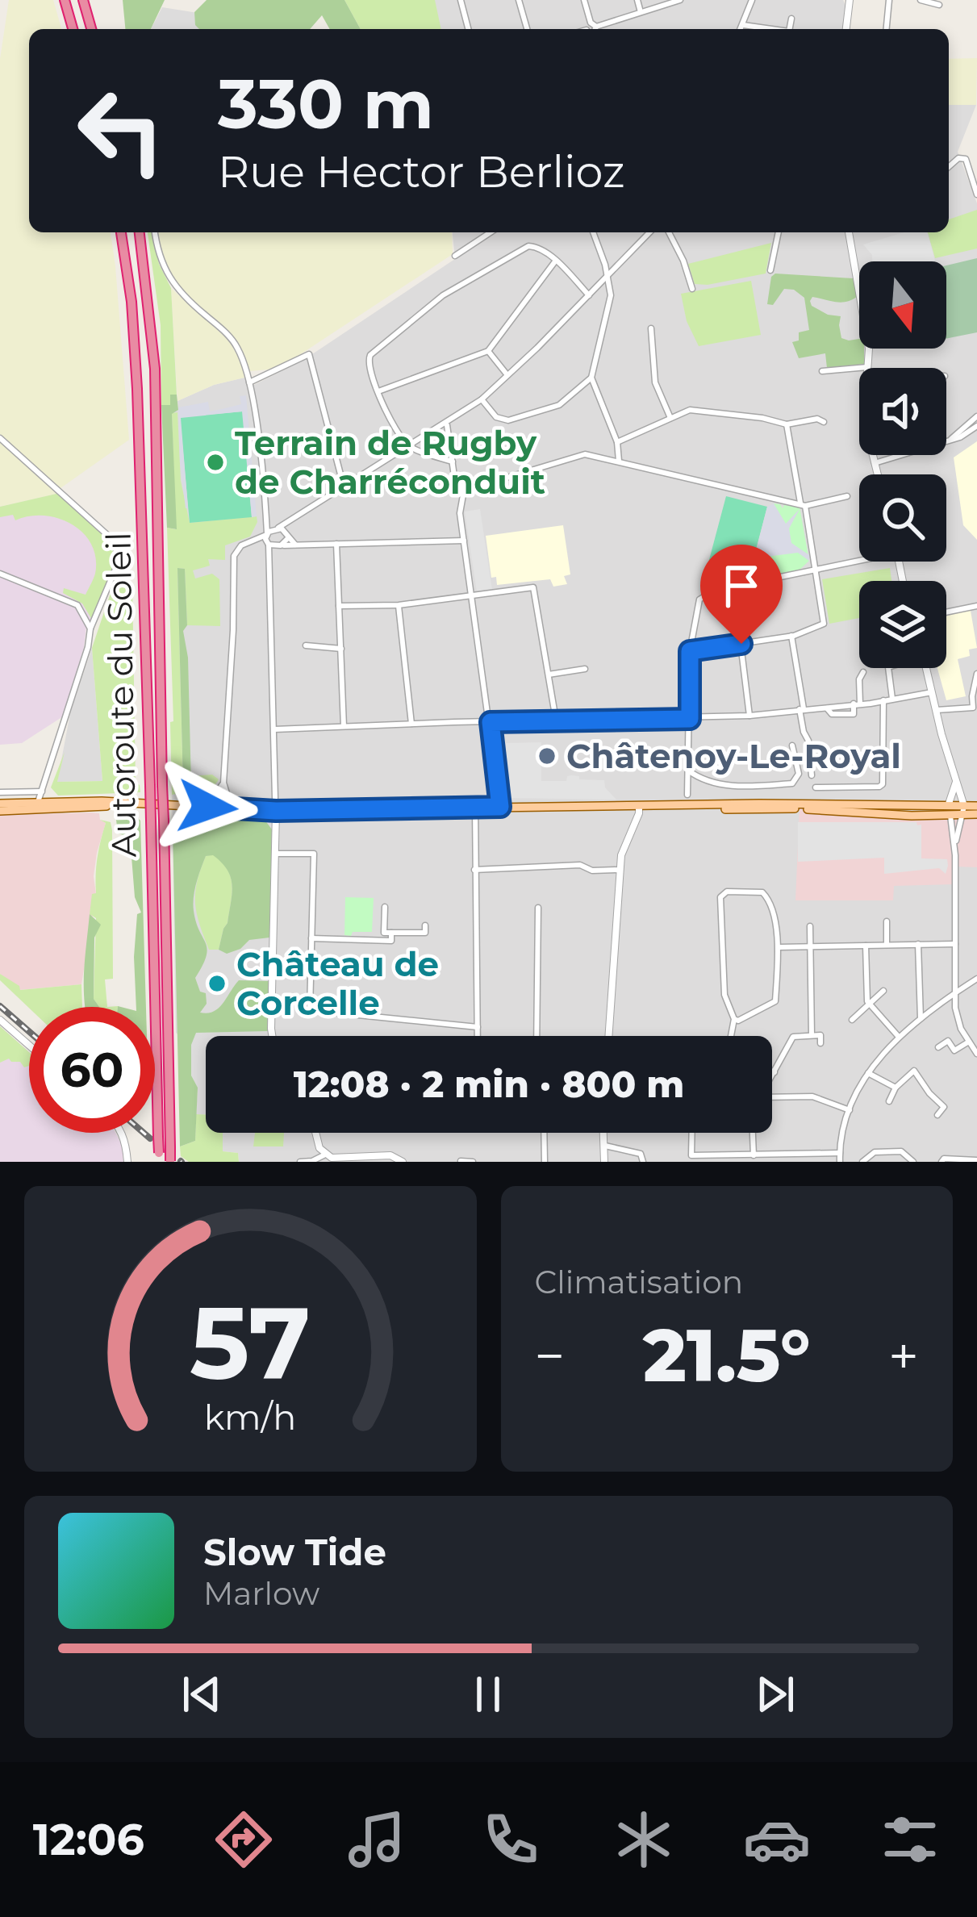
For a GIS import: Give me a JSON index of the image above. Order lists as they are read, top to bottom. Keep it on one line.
{"streets":{"highway":["Autoroute du Soleil"]},"places":["Terrain de Rugby de Charréconduit","Châtenoy-Le-Royal","Château de Corcelle"],"north":"bottom","page":{"turn":["330 m","Rue Hector Berlioz"],"limit":"60","trip":"12:08 · 2 min · 800 m","tile":"Climatisation","heat":["−","21.5°","+"],"song":["Slow Tide","Marlow"],"tabs":"12:06","gauge":["57","km/h"]}}
